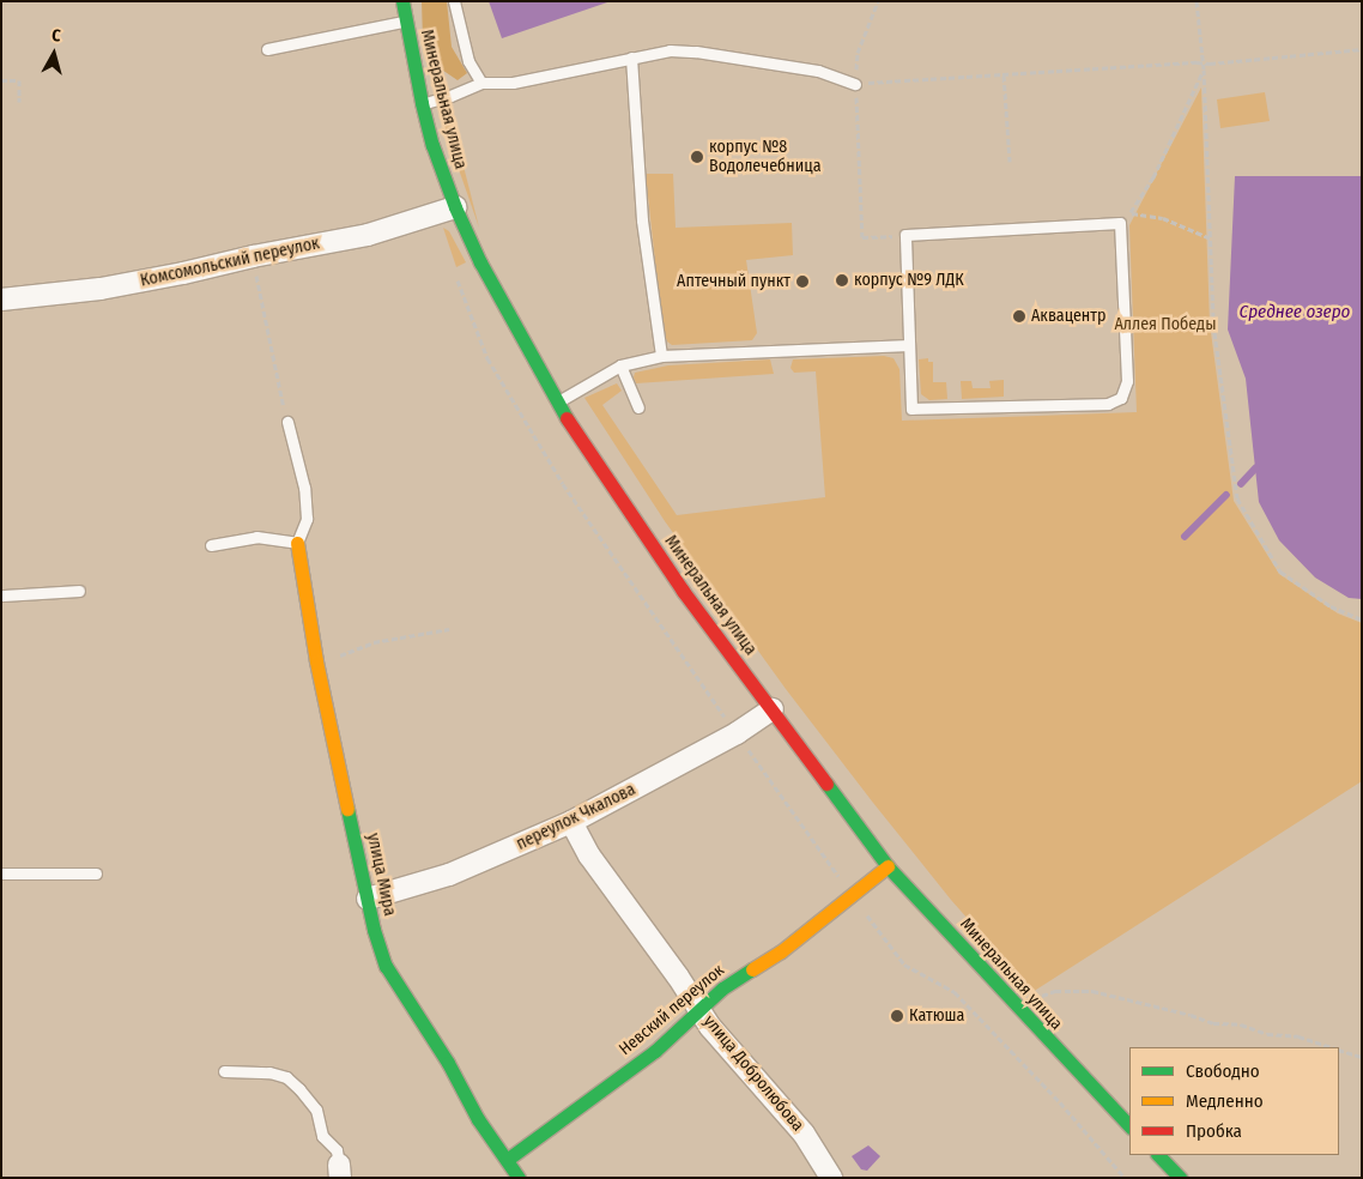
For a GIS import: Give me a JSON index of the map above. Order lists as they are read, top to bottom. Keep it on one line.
{"streets":{"main road":["Минеральная улица","улица Мира","Невский переулок"],"street":["Комсомольский переулок","переулок Чкалова","улица Добролюбова"]},"crossings":[["Минеральная улица","Комсомольский переулок"],["Минеральная улица","переулок Чкалова"],["Минеральная улица","Невский переулок"],["переулок Чкалова","улица Мира"],["переулок Чкалова","улица Добролюбова"],["улица Мира","Невский переулок"],["Невский переулок","улица Добролюбова"]],"water":["Среднее озеро"],"parks":["Аллея Победы"],"places":["корпус №8 Водолечебница","корпус №9 ЛДК","Аптечный пункт","Аквацентр","Катюша"],"legend":["Свободно","Медленно","Пробка"],"north":"top"}
